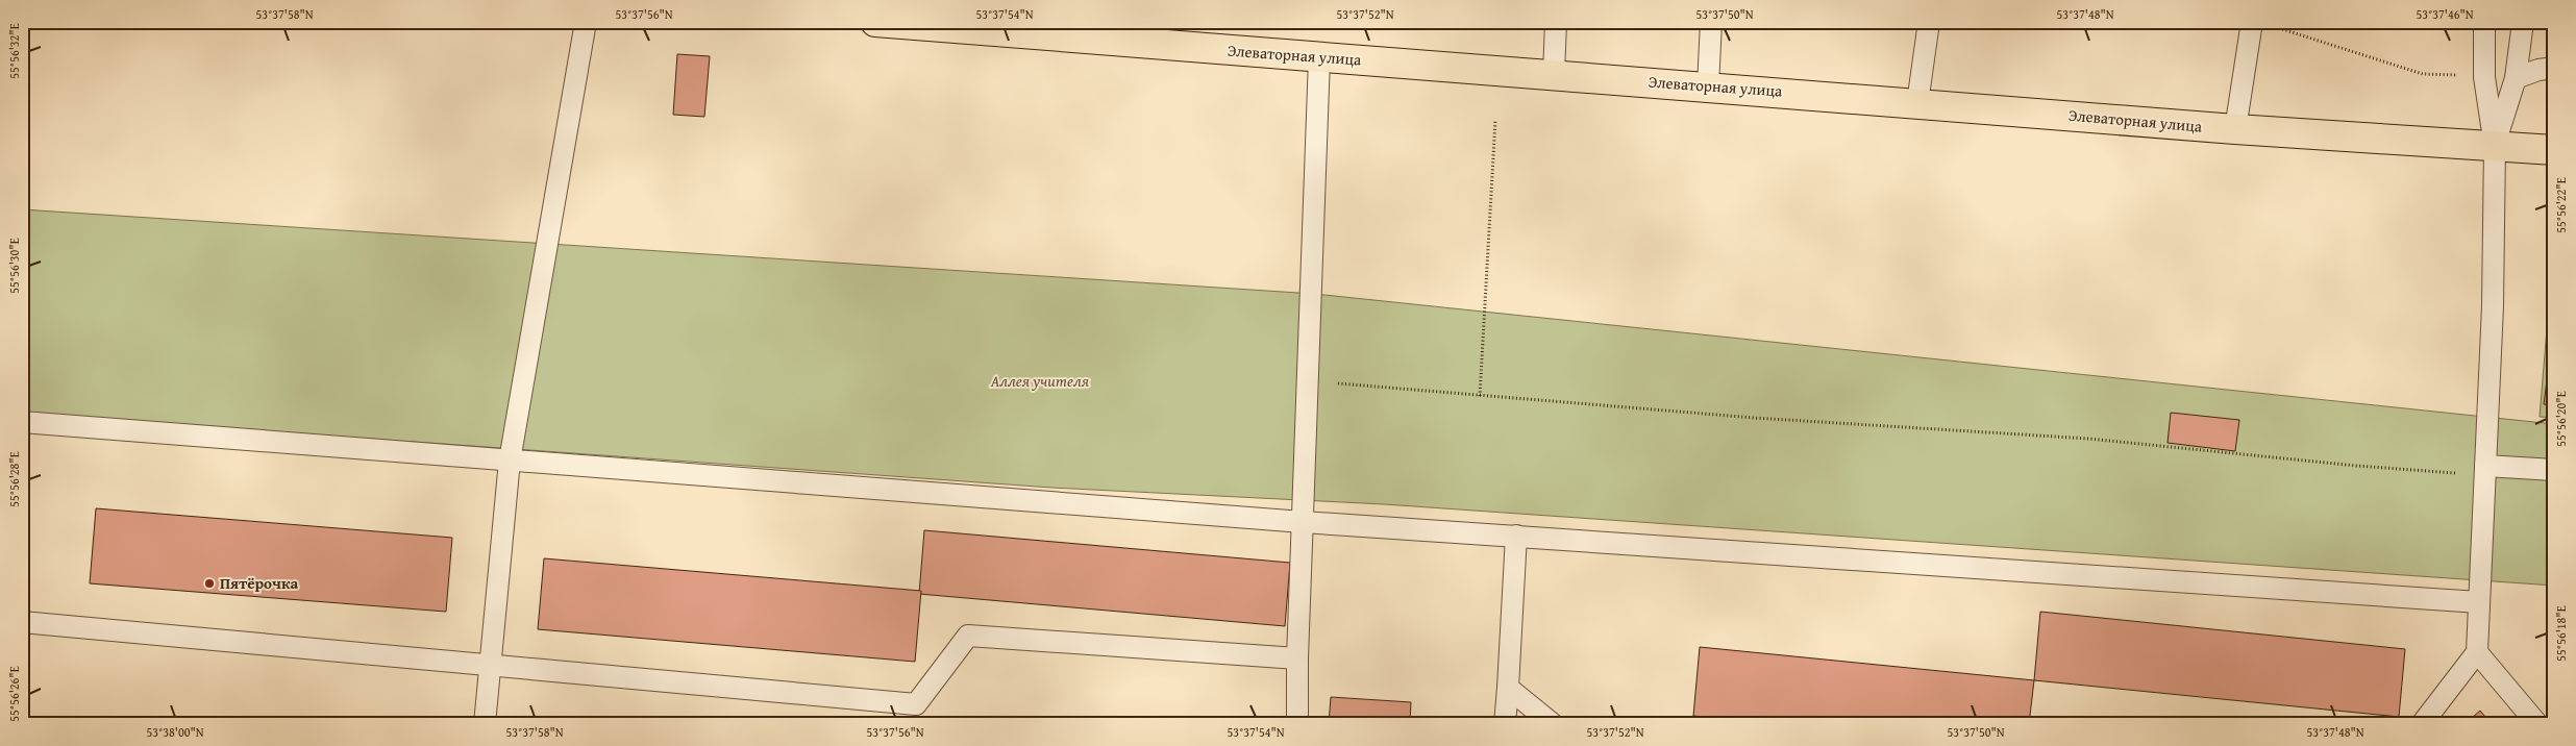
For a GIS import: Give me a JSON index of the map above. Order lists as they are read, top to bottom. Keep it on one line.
{"streets":{"main road":["Элеваторная улица"]},"parks":["Аллея учителя"],"places":["Пятёрочка"],"coordinates":["53°37'58\"N","53°37'56\"N","53°37'54\"N","53°37'52\"N","53°37'50\"N","53°37'48\"N","53°37'46\"N","55°56'32\"E","55°56'22\"E","55°56'30\"E","55°56'20\"E","55°56'28\"E","55°56'18\"E","55°56'26\"E","53°38'00\"N"]}
